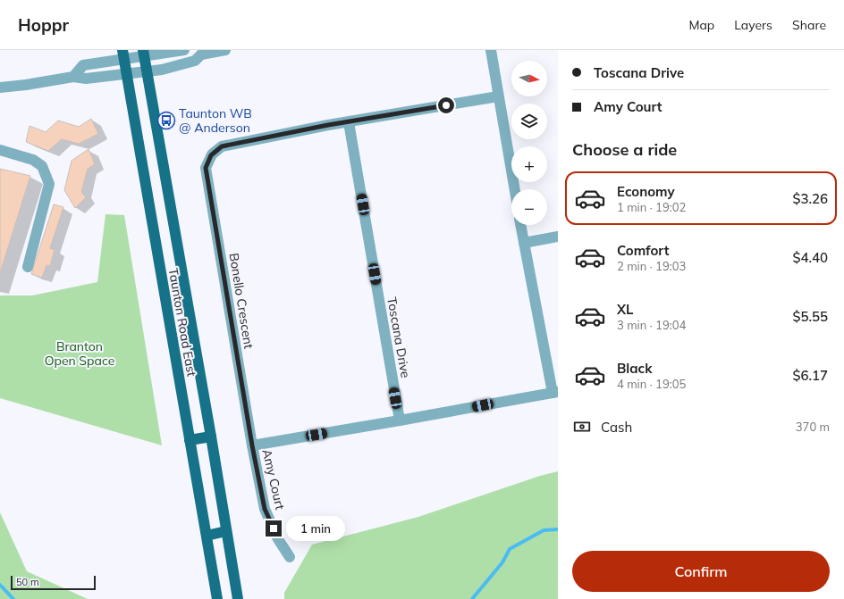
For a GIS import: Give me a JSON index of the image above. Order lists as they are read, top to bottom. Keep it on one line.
{"streets":{"main road":["Taunton Road East"],"street":["Bonello Crescent","Toscana Drive","Amy Court"]},"crossings":[["Bonello Crescent","Toscana Drive"],["Bonello Crescent","Amy Court"]],"parks":["Branton Open Space"],"places":{"bus stop":["Taunton WB @ Anderson"]},"scale_bar":"50 m","north":"right","page":{"header":"Hoppr","nav":["Map","Layers","Share"],"banner":["Toscana Drive","Amy Court"],"map_buttons":["+","−"],"heading":"Choose a ride","list":[{"name":"Economy","note":"1 min · 19:02","value":"$3.26"},{"name":"Comfort","note":"2 min · 19:03","value":"$4.40"},{"name":"XL","note":"3 min · 19:04","value":"$5.55"},{"name":"Black","note":"4 min · 19:05","value":"$6.17"}],"pay":["Cash","370 m"],"bubble":"1 min","buttons":"Confirm","scale":"50 m"}}
